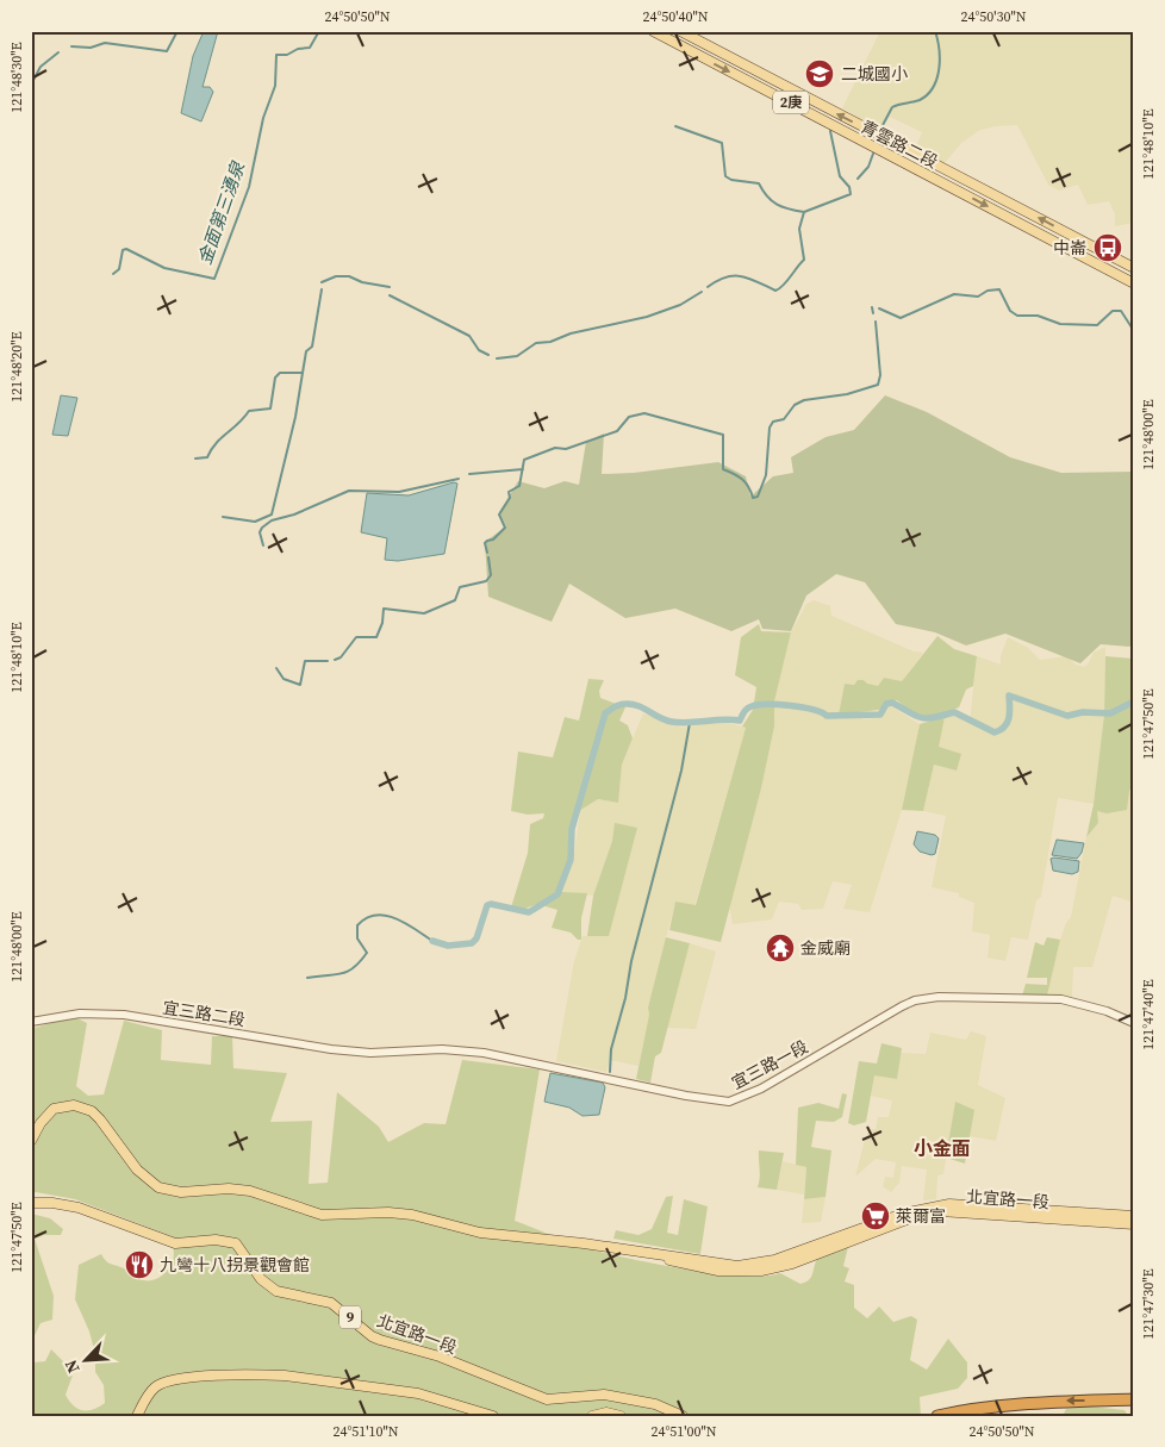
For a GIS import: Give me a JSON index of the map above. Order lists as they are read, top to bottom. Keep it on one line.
{"streets":{"main road":["2庚","青雲路二段","北宜路一段","9"],"street":["宜三路二段","宜三路一段"]},"crossings":[["宜三路二段","宜三路一段"]],"districts":["小金面"],"water":["金面第三湧泉"],"places":{"school or university":["二城國小"],"bus stop":["中崙"],"temple":["金威廟"],"supermarket":["萊爾富"],"restaurant":["九彎十八拐景觀會館"]},"north":"bottom left","coordinates":["24°50'50\"N","24°50'40\"N","24°50'30\"N","121°48'30\"E","121°48'10\"E","121°48'20\"E","121°48'00\"E","121°47'50\"E","121°47'40\"E","121°47'30\"E","24°51'10\"N","24°51'00\"N"]}
